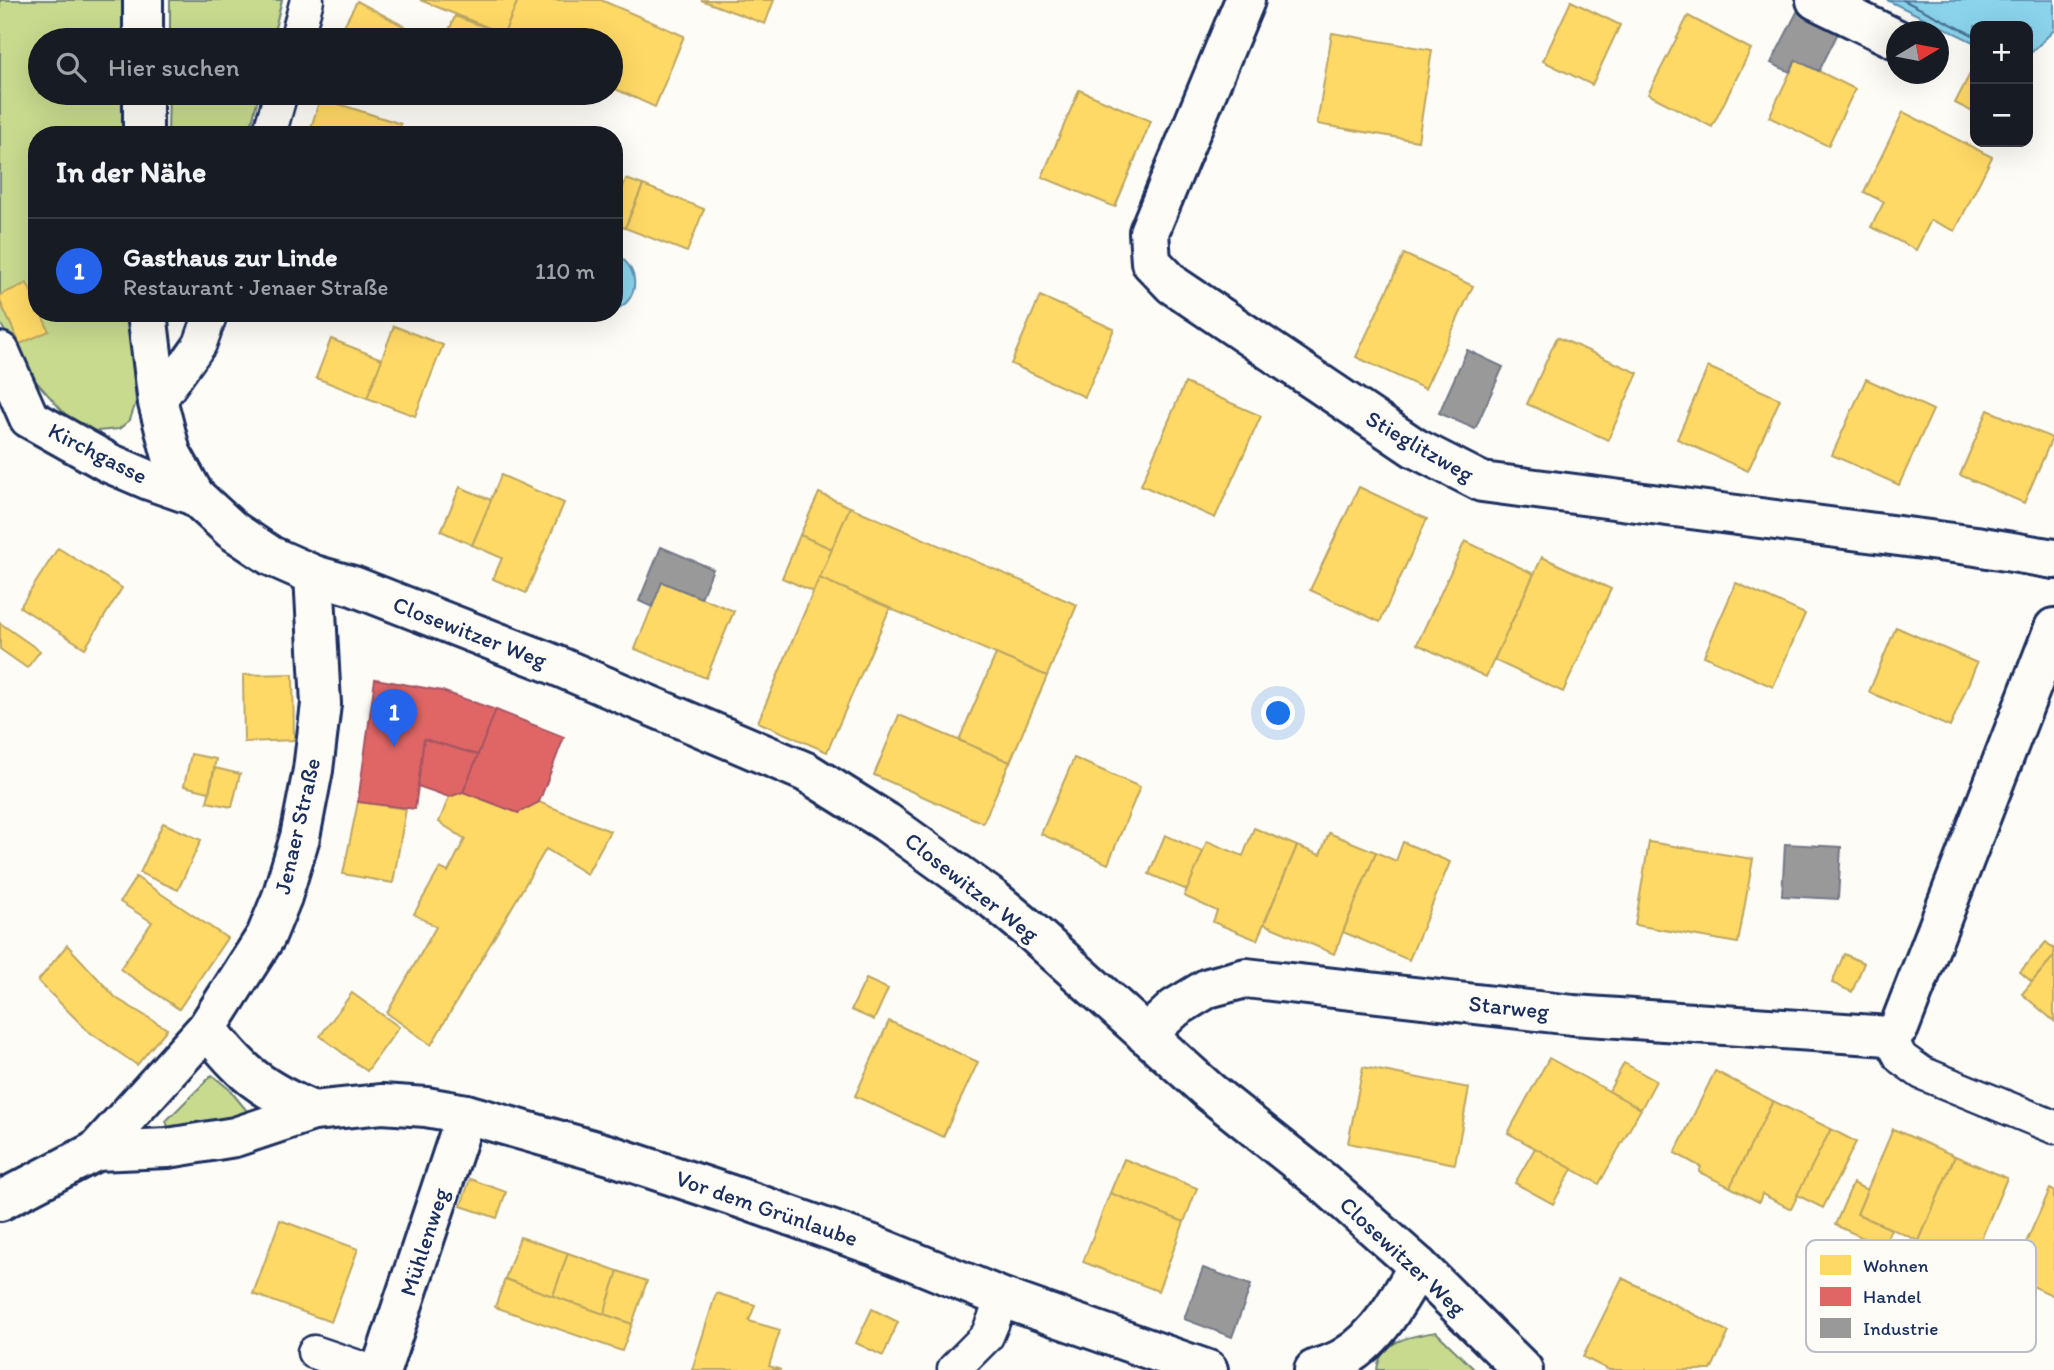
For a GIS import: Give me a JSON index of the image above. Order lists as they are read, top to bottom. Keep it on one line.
{"streets":{"street":["Stieglitzweg","Kirchgasse","Closewitzer Weg","Jenaer Straße","Starweg","Vor dem Grünlaube","Mühlenweg"]},"crossings":[["Closewitzer Weg","Jenaer Straße"],["Closewitzer Weg","Starweg"],["Jenaer Straße","Vor dem Grünlaube"],["Vor dem Grünlaube","Mühlenweg"]],"legend":["Wohnen","Handel","Industrie"],"north":"right","page":{"map_buttons":["+","−"],"search":"Hier suchen","heading":"In der Nähe","list":[{"mark":"1","name":"Gasthaus zur Linde","note":"Restaurant · Jenaer Straße","value":"110 m"}],"pins":"1"}}
